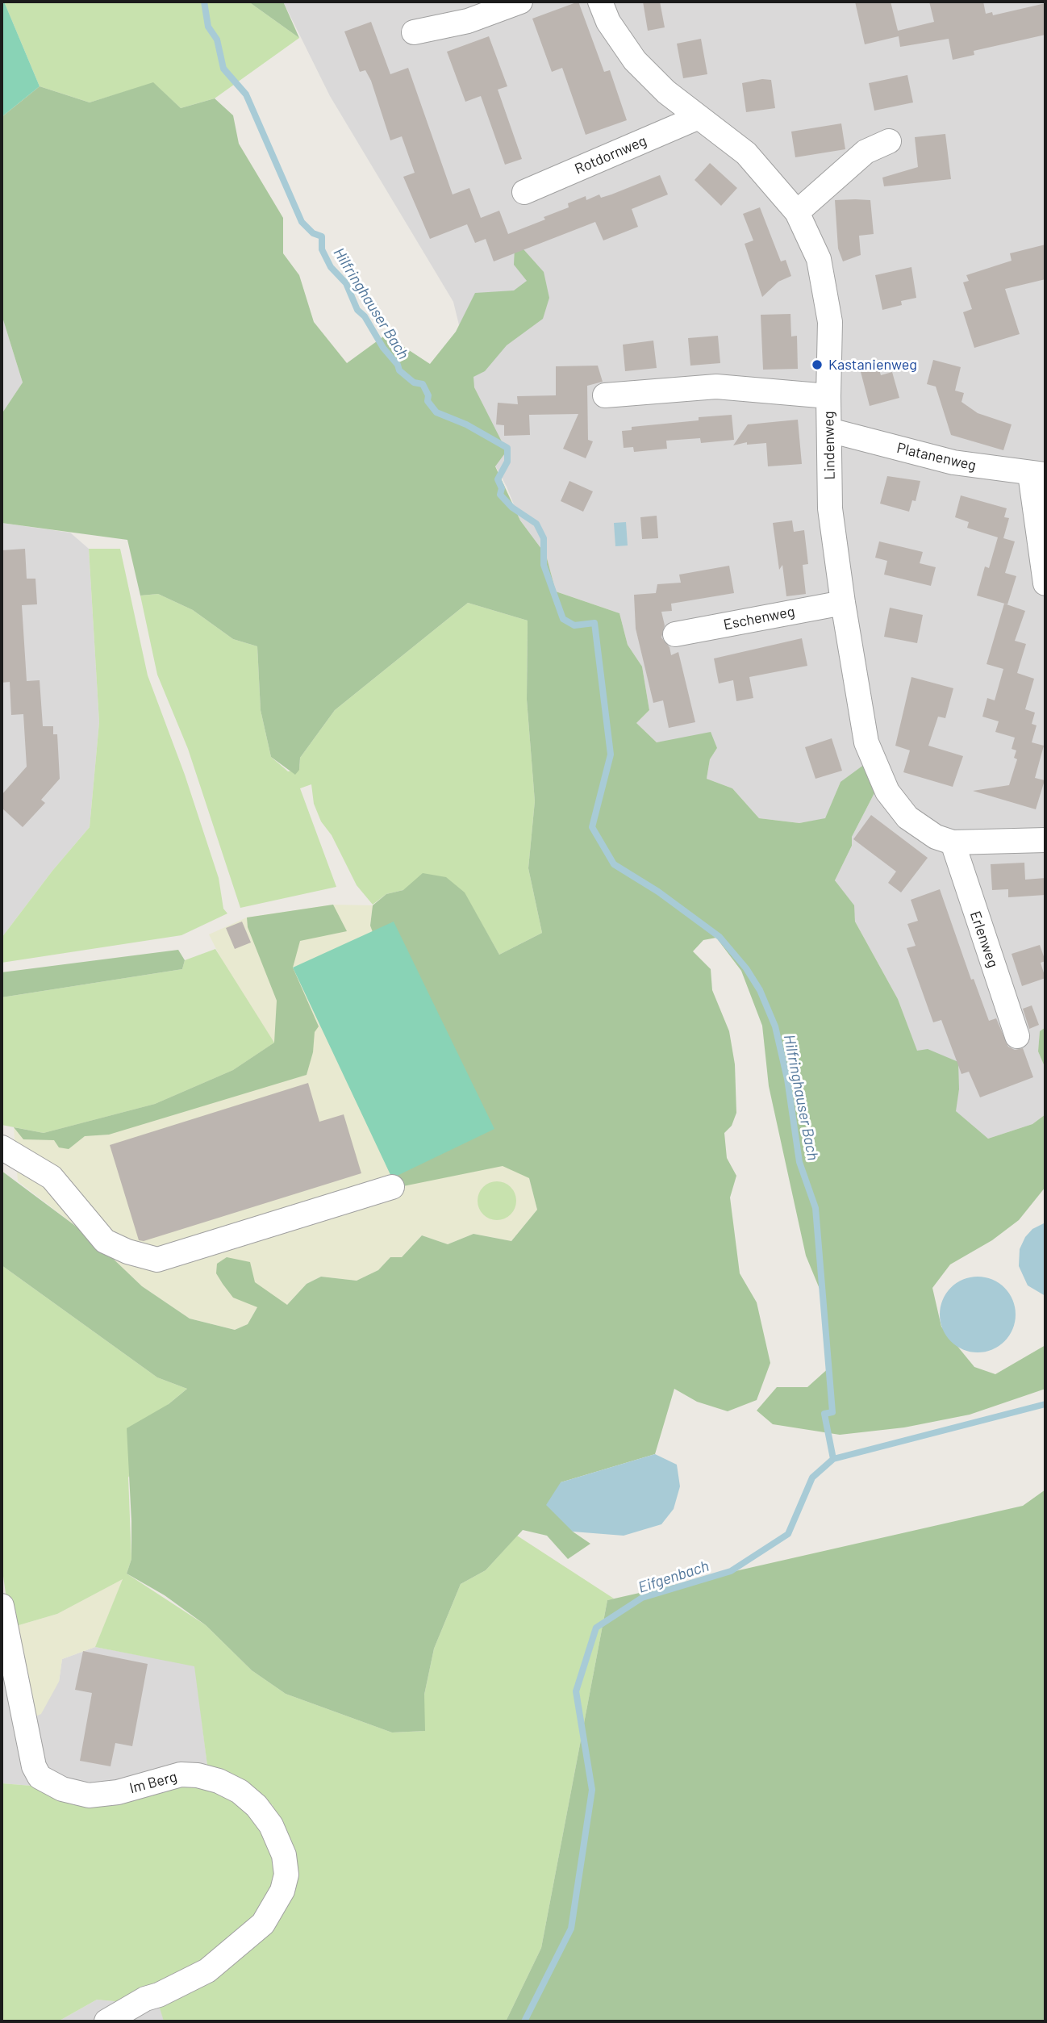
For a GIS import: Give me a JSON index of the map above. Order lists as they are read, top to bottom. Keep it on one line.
{"streets":{"street":["Rotdornweg","Lindenweg","Platanenweg","Eschenweg","Erlenweg","Im Berg"]},"crossings":[["Rotdornweg","Lindenweg"],["Lindenweg","Platanenweg"],["Lindenweg","Eschenweg"],["Lindenweg","Erlenweg"]],"water":["Hilfringhauser Bach","Eifgenbach"],"places":["Kastanienweg"]}
